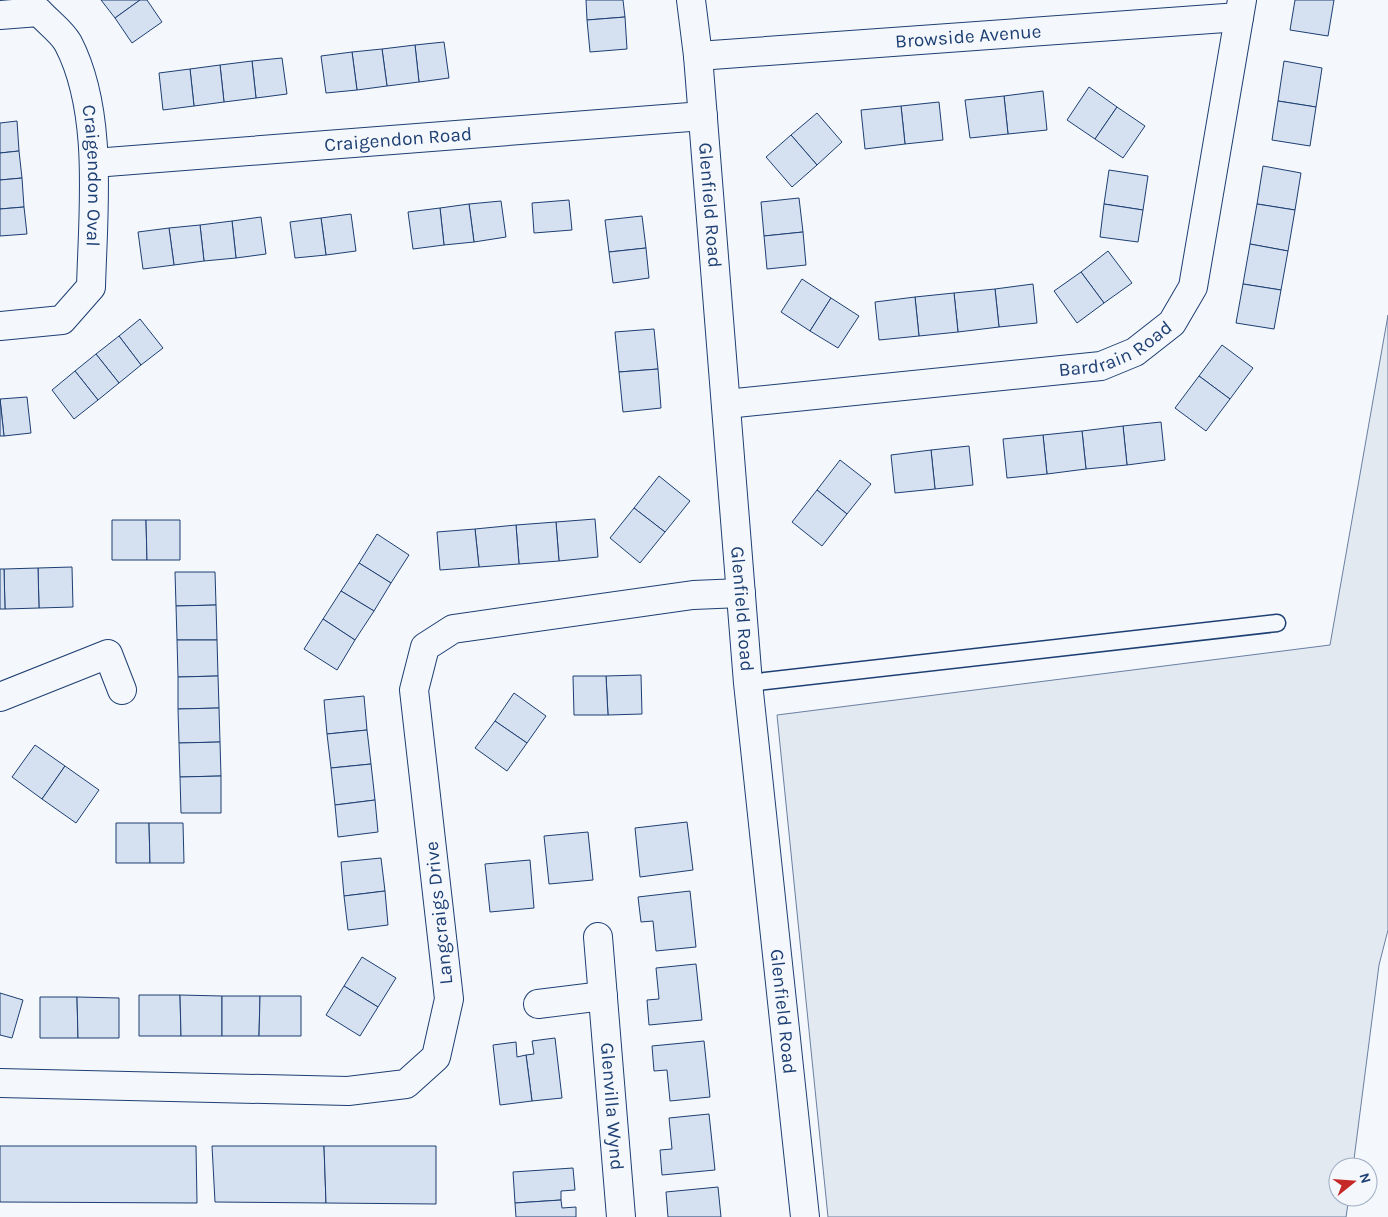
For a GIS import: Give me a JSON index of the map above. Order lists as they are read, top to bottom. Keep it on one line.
{"streets":{"street":["Browside Avenue","Craigendon Road","Craigendon Oval","Glenfield Road","Bardrain Road","Langcraigs Drive","Glenvilla Wynd"]},"crossings":[["Browside Avenue","Glenfield Road"],["Browside Avenue","Bardrain Road"],["Craigendon Road","Craigendon Oval"],["Craigendon Road","Glenfield Road"],["Glenfield Road","Bardrain Road"],["Glenfield Road","Langcraigs Drive"]],"north":"right"}
